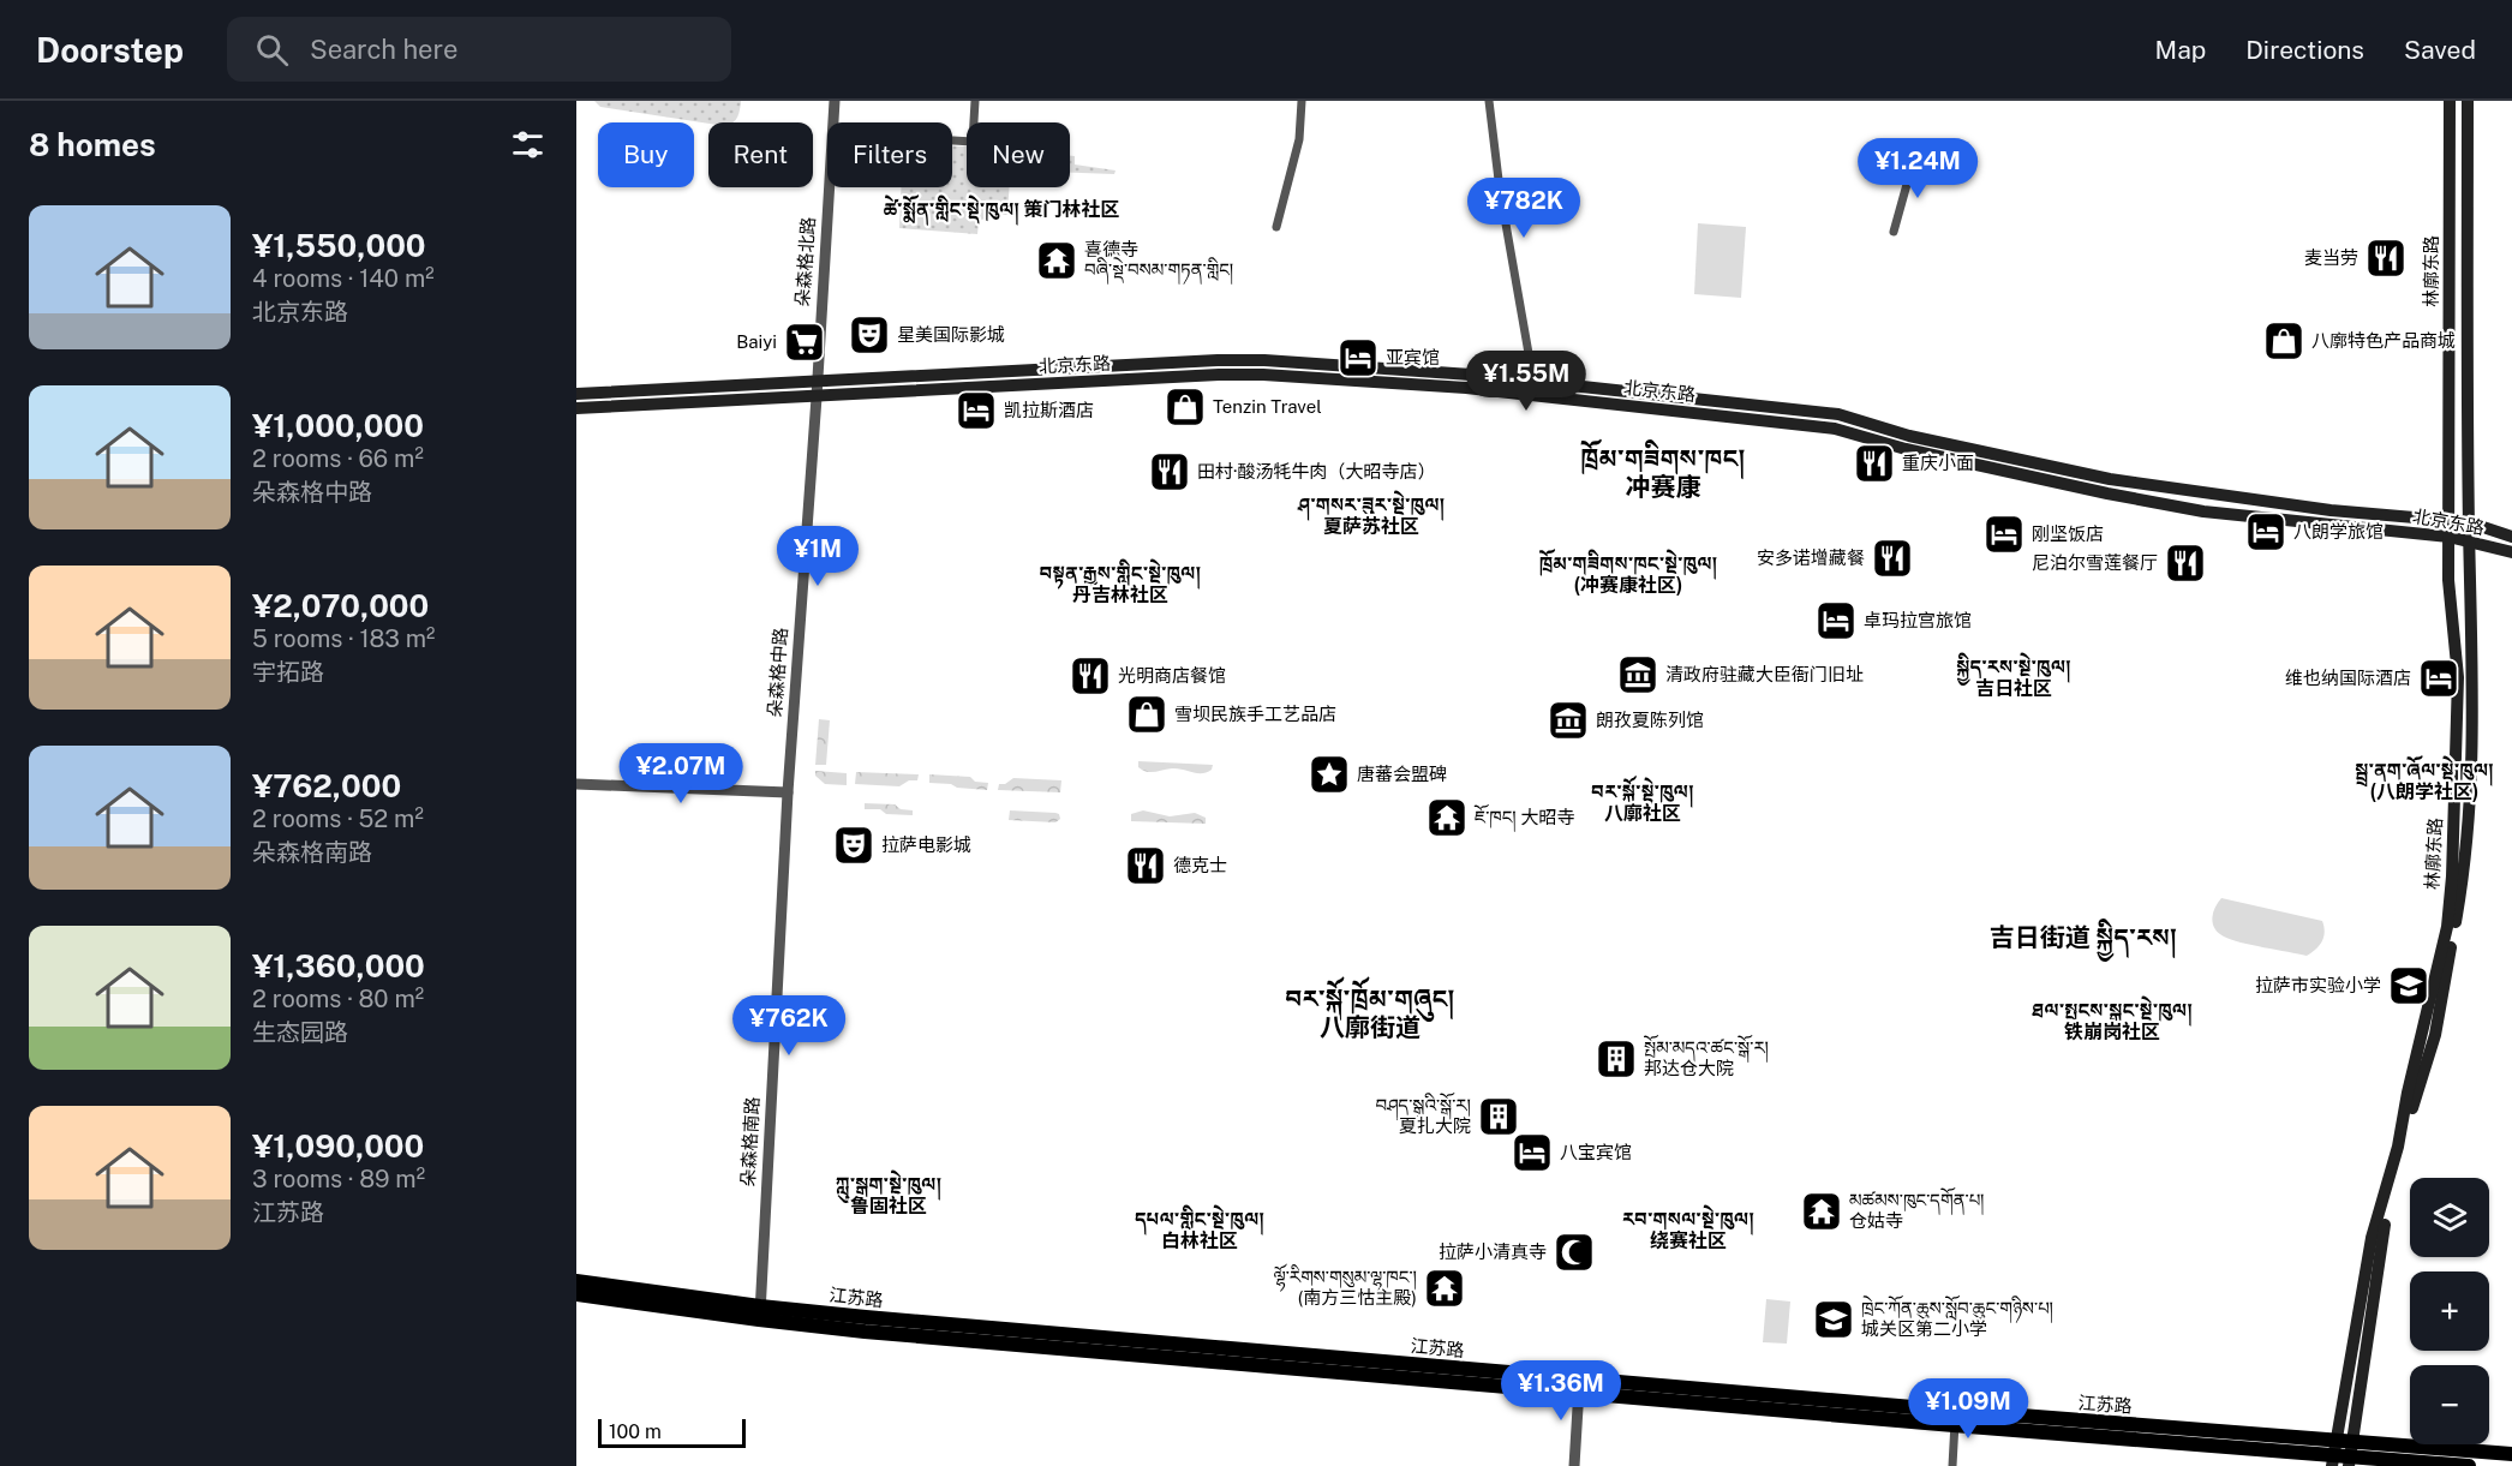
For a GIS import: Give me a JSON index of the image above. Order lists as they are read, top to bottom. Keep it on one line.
{"streets":{"highway":["江苏路"],"main road":["林廓东路","北京东路"],"street":["朵森格北路","朵森格中路","朵森格南路"]},"crossings":[["朵森格北路","北京东路"],["朵森格北路","朵森格中路"],["林廓东路","北京东路"],["林廓东路","江苏路"],["北京东路","朵森格中路"],["朵森格中路","朵森格南路"],["朵森格南路","江苏路"]],"districts":["ཚེ་སྨོན་གླིང་སྡེ་ཁུལ། 策门林社区","ཁྲོམ་གཟིགས་ཁང། 冲赛康","ཤ་གསར་ཟུར་སྡེ་ཁུལ། 夏萨苏社区","ཁྲོམ་གཟིགས་ཁང་སྡེ་ཁུལ། (冲赛康社区)","བསྟན་རྒྱས་གླིང་སྡེ་ཁུལ། 丹吉林社区","སྐྱིད་རས་སྡེ་ཁུལ། 吉日社区","སྦྲ་ནག་ཞོལ་སྡེ་ཁུལ། (八朗学社区)","བར་སྐོ་སྡེ་ཁུལ། 八廓社区","吉日街道 སྐྱིད་རས།","བར་སྐོ་ཁྲོམ་གཞུང། 八廓街道","ཐལ་སྤུངས་སྒང་སྡེ་ཁུལ། 铁崩岗社区","ཀླུ་སྒུག་སྡེ་ཁུལ། 鲁固社区","དཔལ་གླིང་སྡེ་ཁུལ། 白林社区","རབ་གསལ་སྡེ་ཁུལ། 绕赛社区"],"places":{"restaurant":["麦当劳","重庆小面","田村·酸汤牦牛肉（大昭寺店）","安多诺增藏餐","尼泊尔雪莲餐厅","光明商店餐馆","德克士"],"temple":["喜德寺 བཞི་སྡེ་བསམ་གཏན་གླིང།","ཇོ་ཁང། 大昭寺","མཚམས་ཁུང་དགོན་པ། 仓姑寺","ལྷོ་རིགས་གསུམ་ལྷ་ཁང་། (南方三怙主殿)"],"theatre":["星美国际影城","拉萨电影城"],"shop":["八廓特色产品商城","Tenzin Travel","雪坝民族手工艺品店"],"supermarket":["Baiyi"],"hotel":["亚宾馆","凯拉斯酒店","八朗学旅馆","刚坚饭店","卓玛拉宫旅馆","维也纳国际酒店","八宝宾馆"],"museum":["清政府驻藏大臣衙门旧址","朗孜夏陈列馆"],"place":["唐蕃会盟碑"],"school or university":["拉萨市实验小学","ཁྲེང་ཀོན་ཆུས་སློབ་ཆུང་གཉིས་པ། 城关区第二小学"],"building":["སྤོམ་མདའ་ཚང་སྒོ་ར། 邦达仓大院","བཤད་སྒྲའི་སྒོ་ར། 夏扎大院"],"mosque":["拉萨小清真寺"]},"scale_bar":"100 m","page":{"header":"Doorstep","search":"Search here","nav":["Map","Directions","Saved"],"heading":"8 homes","chip":["Buy","Rent","Filters","New"],"price":["¥1.24M","¥782K","¥1.55M","¥1M","¥2.07M","¥762K","¥1.36M","¥1.09M"],"list":[{"name":"¥1,550,000","note":"4 rooms · 140 m² · 北京东路"},{"name":"¥1,000,000","note":"2 rooms · 66 m² · 朵森格中路"},{"name":"¥2,070,000","note":"5 rooms · 183 m² · 宇拓路"},{"name":"¥762,000","note":"2 rooms · 52 m² · 朵森格南路"},{"name":"¥1,360,000","note":"2 rooms · 80 m² · 生态园路"},{"name":"¥1,090,000","note":"3 rooms · 89 m² · 江苏路"}],"map_buttons":["+","−"],"scale":"100 m"}}
